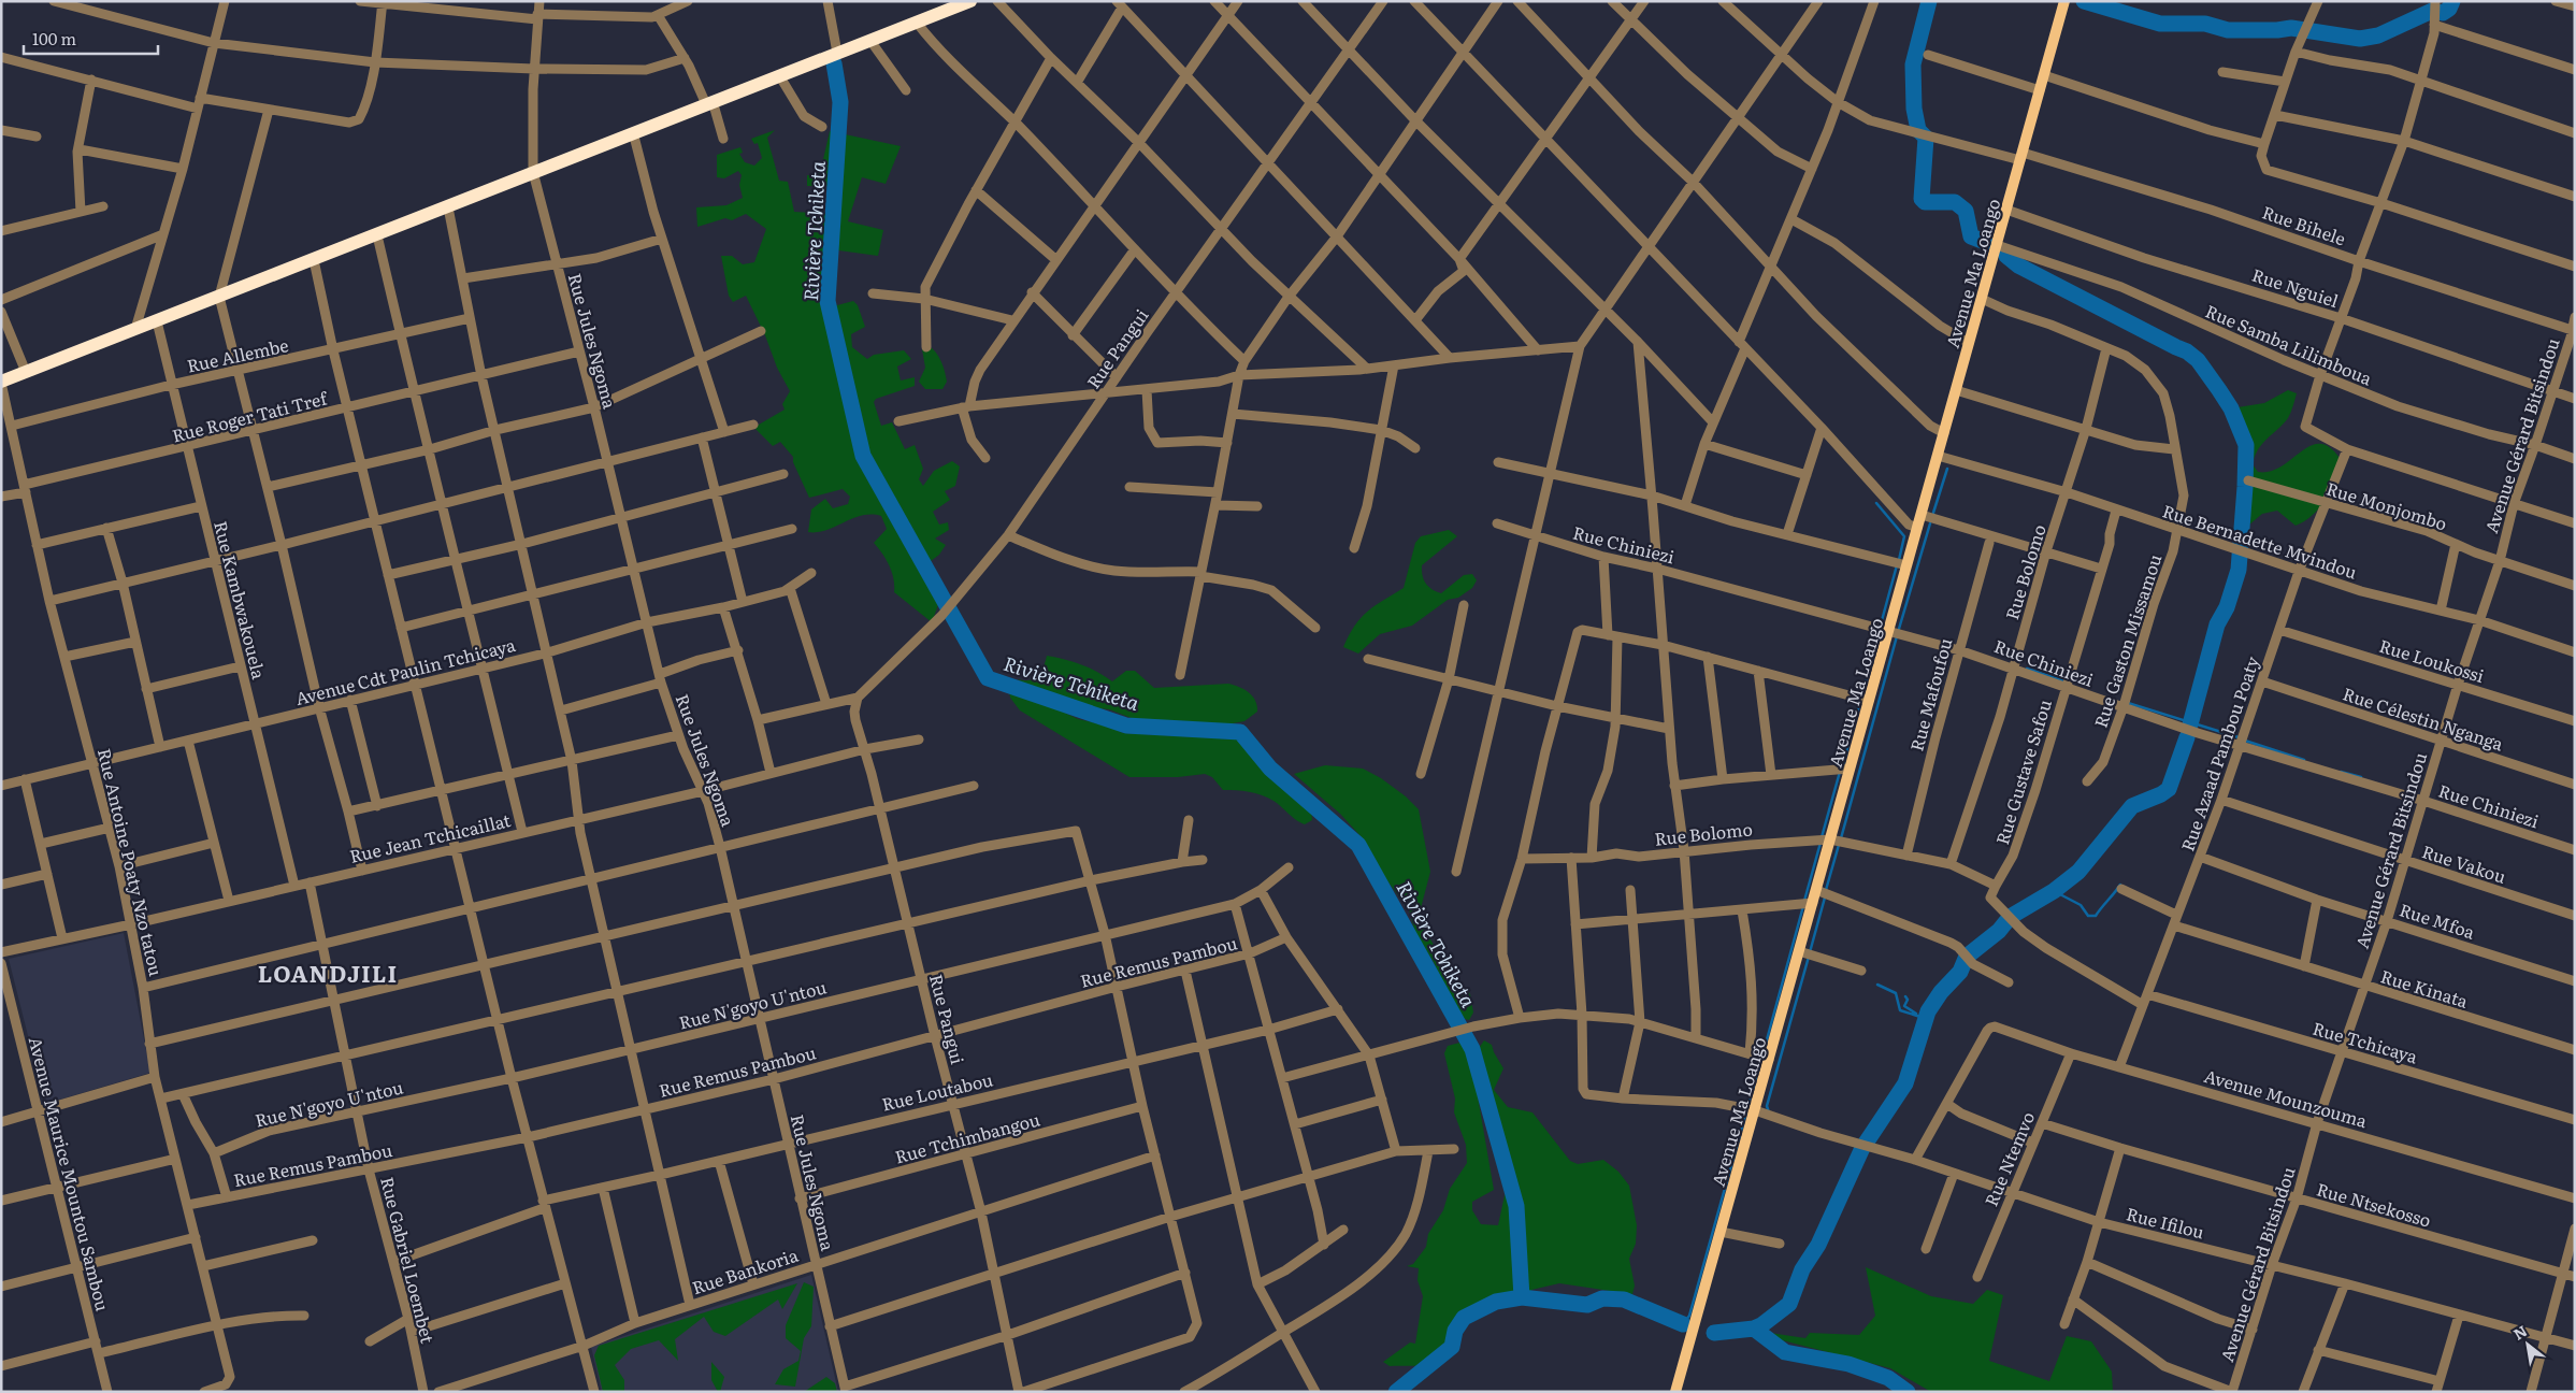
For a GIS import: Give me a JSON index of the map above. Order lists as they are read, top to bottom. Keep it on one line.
{"streets":{"main road":["Avenue Ma Loango"],"street":["Rue Bihele","Rue Nguiel","Rue Jules Ngoma","Rue Samba Lilimboua","Rue Pangui","Rue Allembe","Rue Roger Tati Tref","Avenue Gérard Bitsindou","Rue Monjombo","Rue Bernadette Mvindou","Rue Chiniezi","Rue Bolomo","Rue Kambwakouela","Rue Gaston Missamou","Rue Loukossi","Avenue Cdt Paulin Tchicaya","Rue Mafoufou","Rue Célestin Nganga","Rue Azaad Pambou Poaty","Rue Gustave Safou","Rue Jean Tchicaillat","Rue Antoine Poaty Nzo tatou","Rue Vakou","Rue Mfoa","Rue Remus Pambou","Rue Kinata","Rue N'goyo U'ntou","Rue Tchicaya","Rue Loutabou","Avenue Mounzouma","Rue Tchimbangou","Rue Ntemvo","Avenue Maurice Mountou Sambou","Rue Ntsekosso","Rue Ifilou","Rue Gabriel Loembet","Rue Bankoria"]},"crossings":[["Rue Bihele","Avenue Ma Loango"],["Rue Bihele","Avenue Gérard Bitsindou"],["Avenue Ma Loango","Rue Nguiel"],["Avenue Ma Loango","Rue Samba Lilimboua"],["Avenue Ma Loango","Rue Bernadette Mvindou"],["Avenue Ma Loango","Rue Chiniezi"],["Avenue Ma Loango","Rue Bolomo"],["Avenue Ma Loango","Rue Gaston Missamou"],["Avenue Ma Loango","Rue Ifilou"],["Rue Nguiel","Avenue Gérard Bitsindou"],["Rue Jules Ngoma","Rue Roger Tati Tref"],["Rue Jules Ngoma","Avenue Cdt Paulin Tchicaya"],["Rue Jules Ngoma","Rue Jean Tchicaillat"],["Rue Jules Ngoma","Rue Remus Pambou"],["Rue Jules Ngoma","Rue N'goyo U'ntou"],["Rue Jules Ngoma","Rue Loutabou"],["Rue Jules Ngoma","Rue Tchimbangou"],["Rue Jules Ngoma","Rue Bankoria"],["Rue Samba Lilimboua","Avenue Gérard Bitsindou"],["Rue Pangui","Rue Jean Tchicaillat"],["Rue Pangui","Rue Remus Pambou"],["Rue Pangui","Rue N'goyo U'ntou"],["Rue Pangui","Rue Loutabou"],["Rue Pangui","Rue Tchimbangou"],["Rue Pangui","Rue Bankoria"],["Rue Allembe","Rue Kambwakouela"],["Rue Allembe","Rue Antoine Poaty Nzo tatou"],["Rue Roger Tati Tref","Rue Kambwakouela"],["Rue Roger Tati Tref","Rue Antoine Poaty Nzo tatou"],["Avenue Gérard Bitsindou","Rue Monjombo"],["Avenue Gérard Bitsindou","Rue Bernadette Mvindou"],["Avenue Gérard Bitsindou","Rue Chiniezi"],["Avenue Gérard Bitsindou","Rue Loukossi"],["Avenue Gérard Bitsindou","Rue Célestin Nganga"],["Avenue Gérard Bitsindou","Rue Vakou"],["Avenue Gérard Bitsindou","Rue Mfoa"],["Avenue Gérard Bitsindou","Rue Kinata"],["Avenue Gérard Bitsindou","Rue Tchicaya"],["Avenue Gérard Bitsindou","Avenue Mounzouma"],["Avenue Gérard Bitsindou","Rue Ntsekosso"],["Avenue Gérard Bitsindou","Rue Ifilou"],["Rue Monjombo","Rue Azaad Pambou Poaty"],["Rue Bernadette Mvindou","Rue Bolomo"],["Rue Bernadette Mvindou","Rue Gaston Missamou"],["Rue Bernadette Mvindou","Rue Azaad Pambou Poaty"],["Rue Bernadette Mvindou","Rue Gustave Safou"],["Rue Chiniezi","Rue Bolomo"],["Rue Chiniezi","Rue Gaston Missamou"],["Rue Chiniezi","Rue Mafoufou"],["Rue Chiniezi","Rue Azaad Pambou Poaty"],["Rue Chiniezi","Rue Gustave Safou"],["Rue Bolomo","Rue Gaston Missamou"],["Rue Bolomo","Rue Mafoufou"],["Rue Kambwakouela","Avenue Cdt Paulin Tchicaya"],["Rue Kambwakouela","Rue Jean Tchicaillat"],["Rue Loukossi","Rue Azaad Pambou Poaty"],["Avenue Cdt Paulin Tchicaya","Rue Antoine Poaty Nzo tatou"],["Rue Célestin Nganga","Rue Azaad Pambou Poaty"],["Rue Azaad Pambou Poaty","Rue Vakou"],["Rue Azaad Pambou Poaty","Rue Mfoa"],["Rue Azaad Pambou Poaty","Rue Kinata"],["Rue Azaad Pambou Poaty","Rue Tchicaya"],["Rue Azaad Pambou Poaty","Avenue Mounzouma"],["Rue Jean Tchicaillat","Rue Antoine Poaty Nzo tatou"],["Rue Jean Tchicaillat","Rue Gabriel Loembet"],["Rue Antoine Poaty Nzo tatou","Rue Remus Pambou"],["Rue Remus Pambou","Rue Gabriel Loembet"],["Rue N'goyo U'ntou","Rue Gabriel Loembet"],["Rue Loutabou","Rue Gabriel Loembet"],["Avenue Mounzouma","Rue Ntemvo"],["Rue Ntemvo","Rue Ntsekosso"],["Rue Ntemvo","Rue Ifilou"]],"districts":["LOANDJILI"],"water":["Rivière Tchiketa"],"scale_bar":"100 m","north":"top left"}
